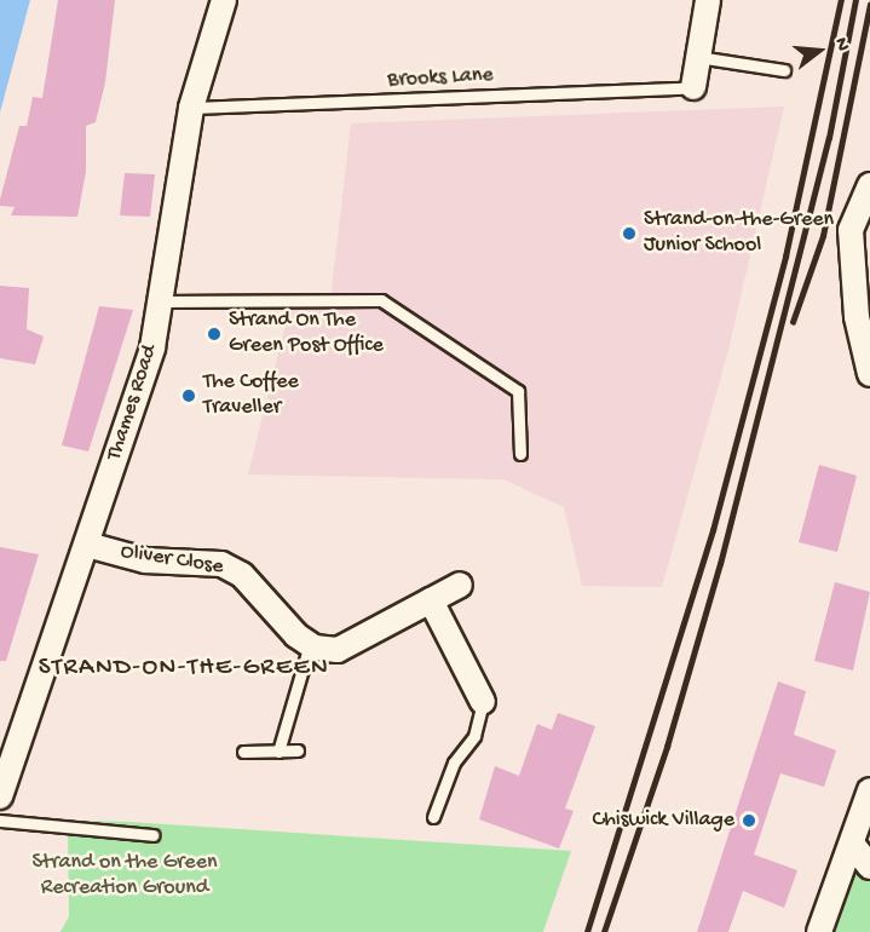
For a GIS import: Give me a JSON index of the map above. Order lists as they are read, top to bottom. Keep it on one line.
{"streets":{"street":["Thames Road","Oliver Close"],"lane":["Brooks Lane"]},"crossings":[["Brooks Lane","Thames Road"],["Thames Road","Oliver Close"]],"districts":["STRAND-ON-THE-GREEN"],"parks":["Strand on the Green Recreation Ground"],"places":["Strand-on-the-Green Junior School","Strand On The Green Post Office","The Coffee Traveller","Chiswick Village"],"north":"right"}
